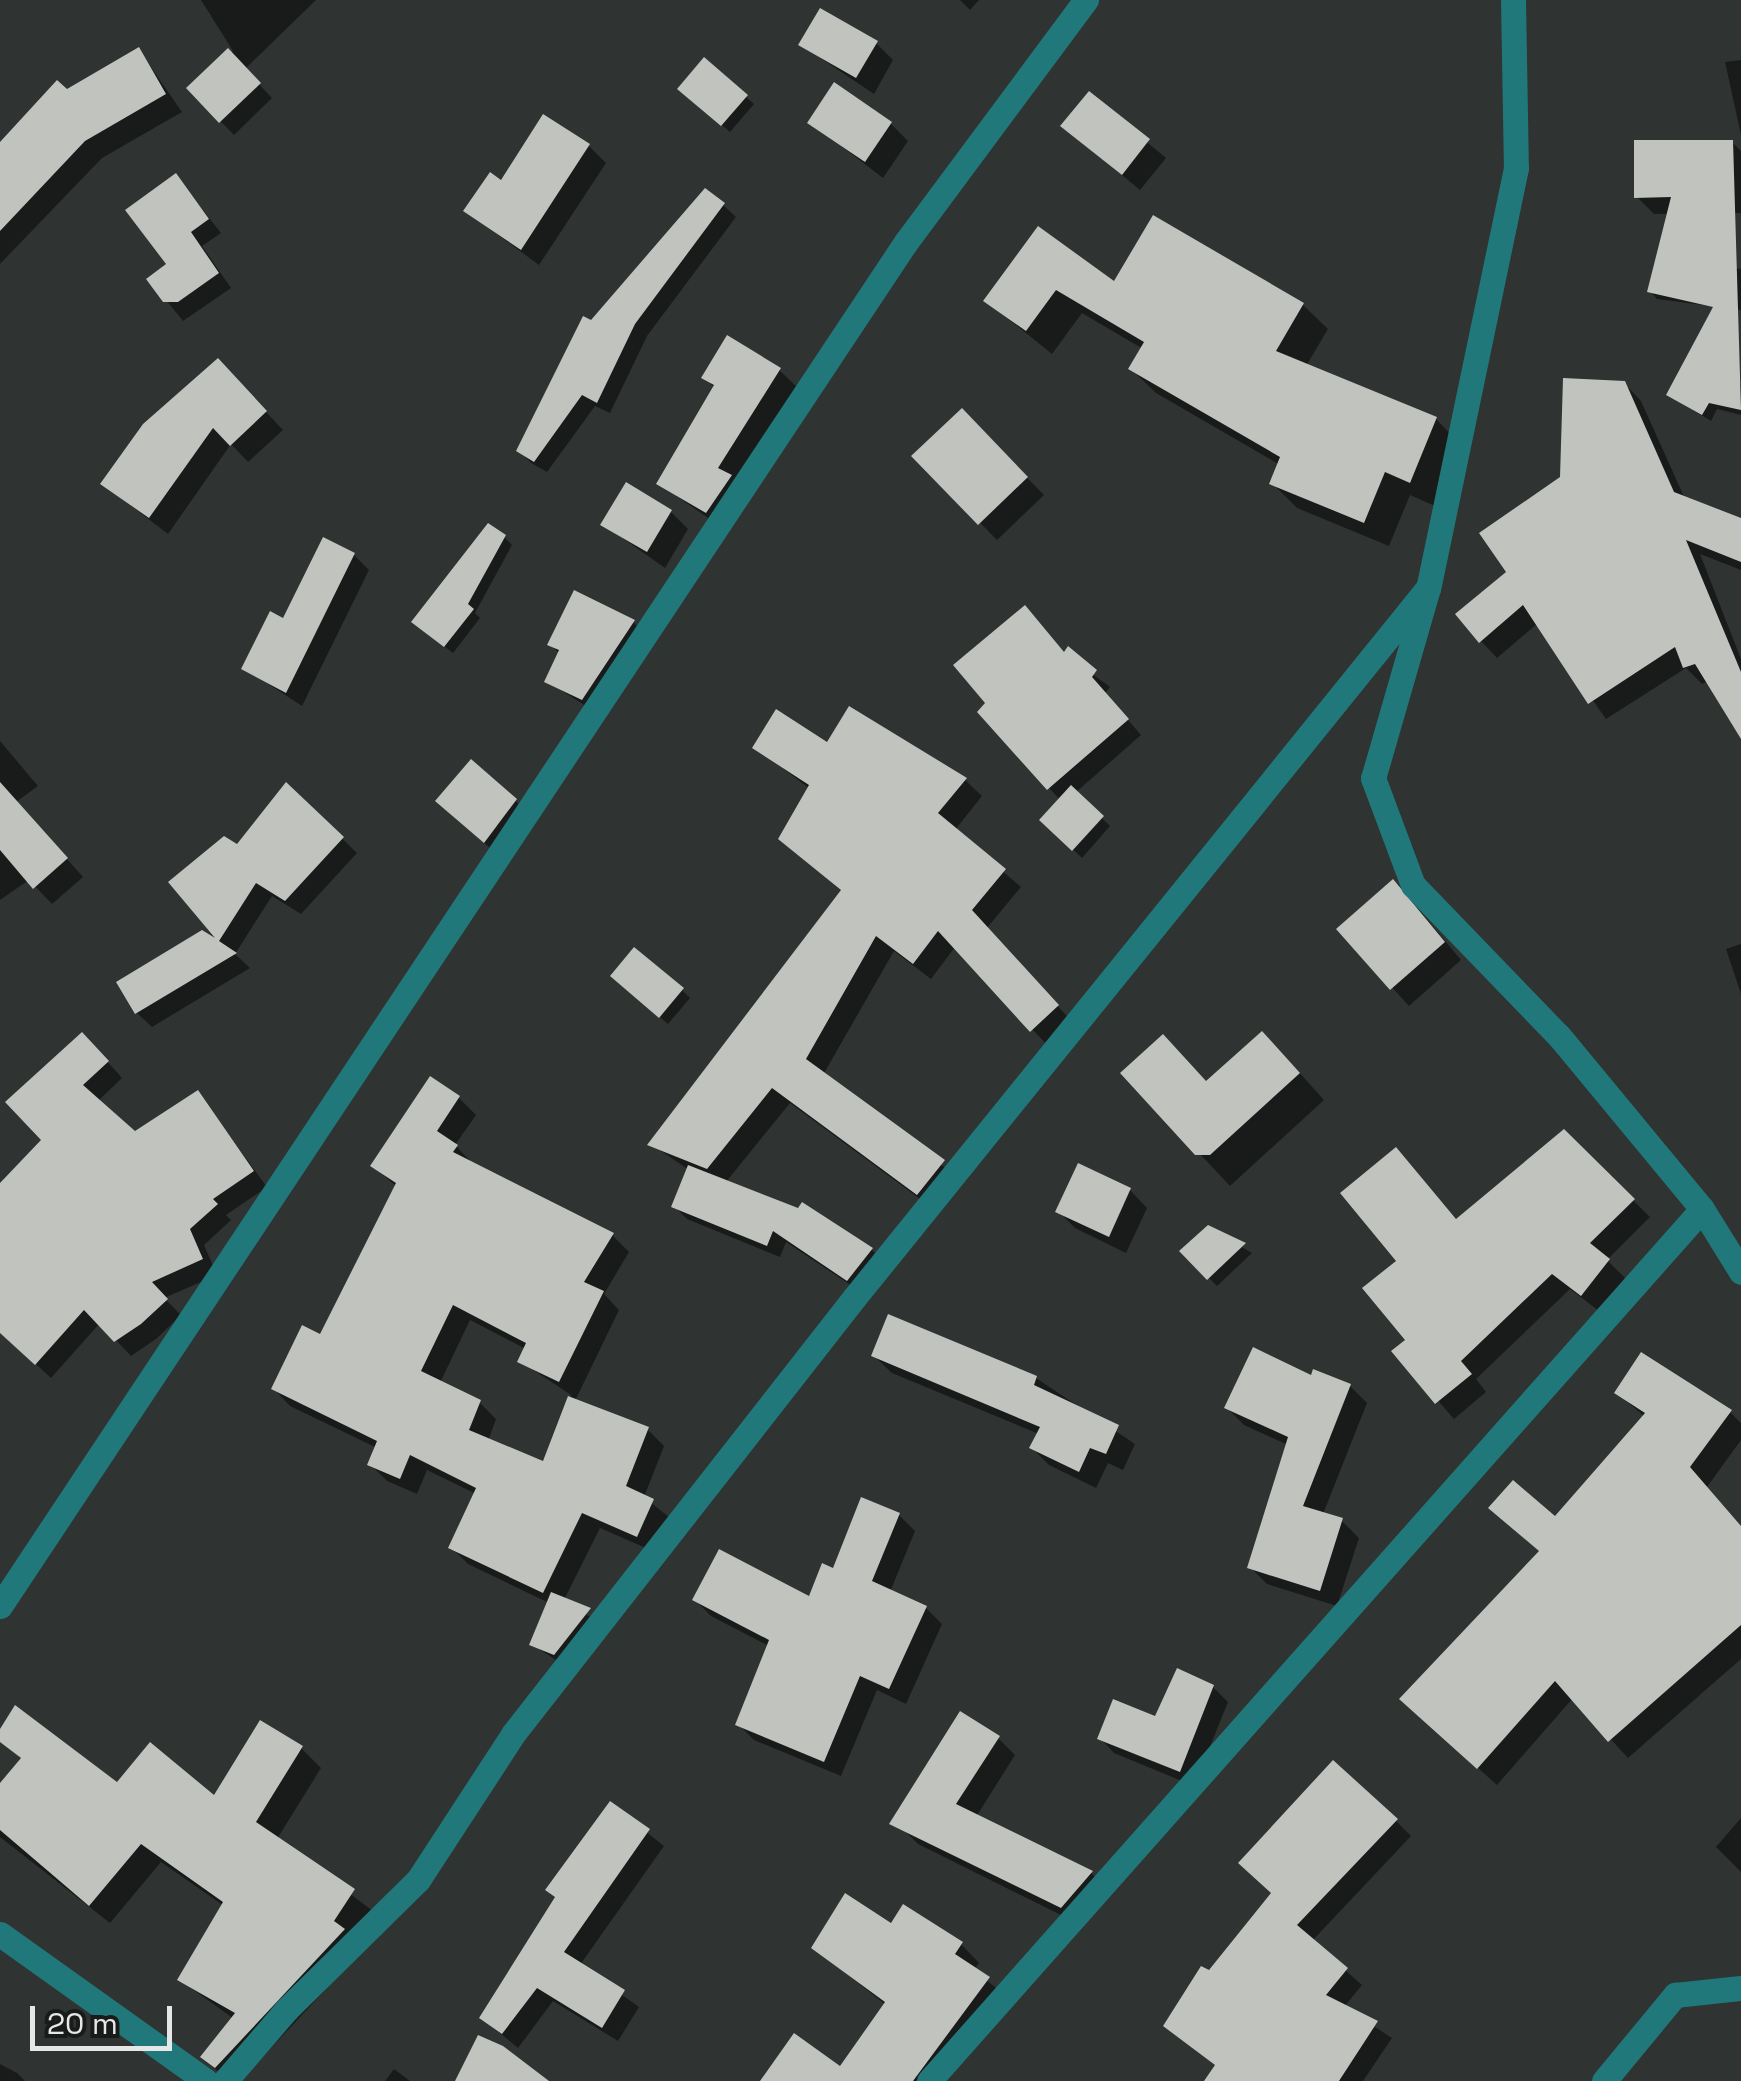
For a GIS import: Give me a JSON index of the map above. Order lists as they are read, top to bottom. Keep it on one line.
{"scale_bar":"20 m"}
